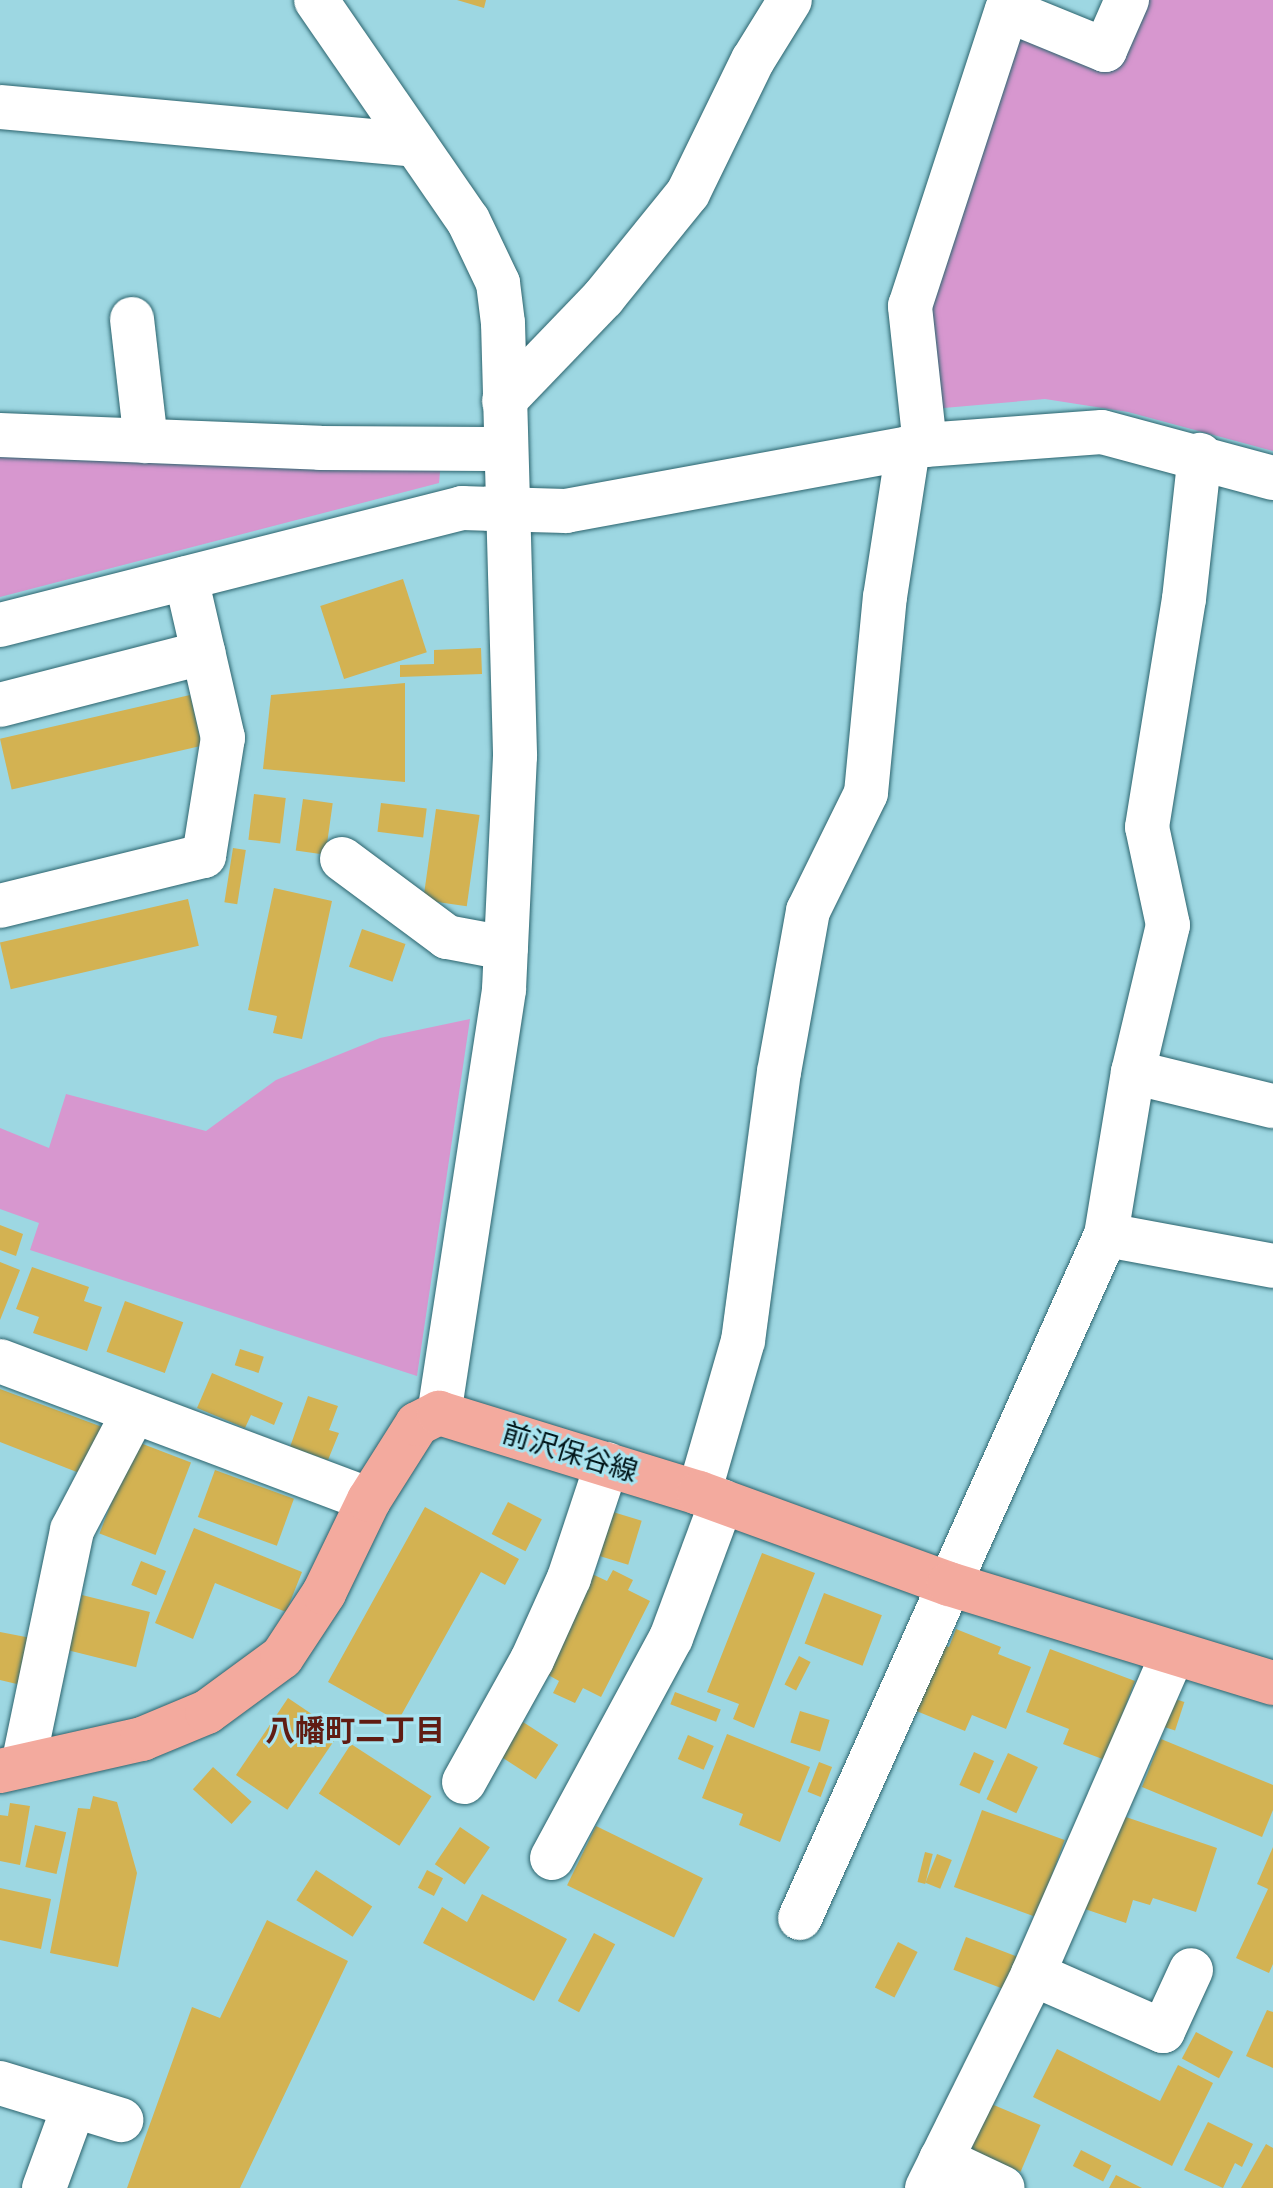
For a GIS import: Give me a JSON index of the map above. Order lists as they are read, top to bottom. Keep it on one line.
{"streets":{"main road":["前沢保谷線"]},"districts":["八幡町二丁目"]}
